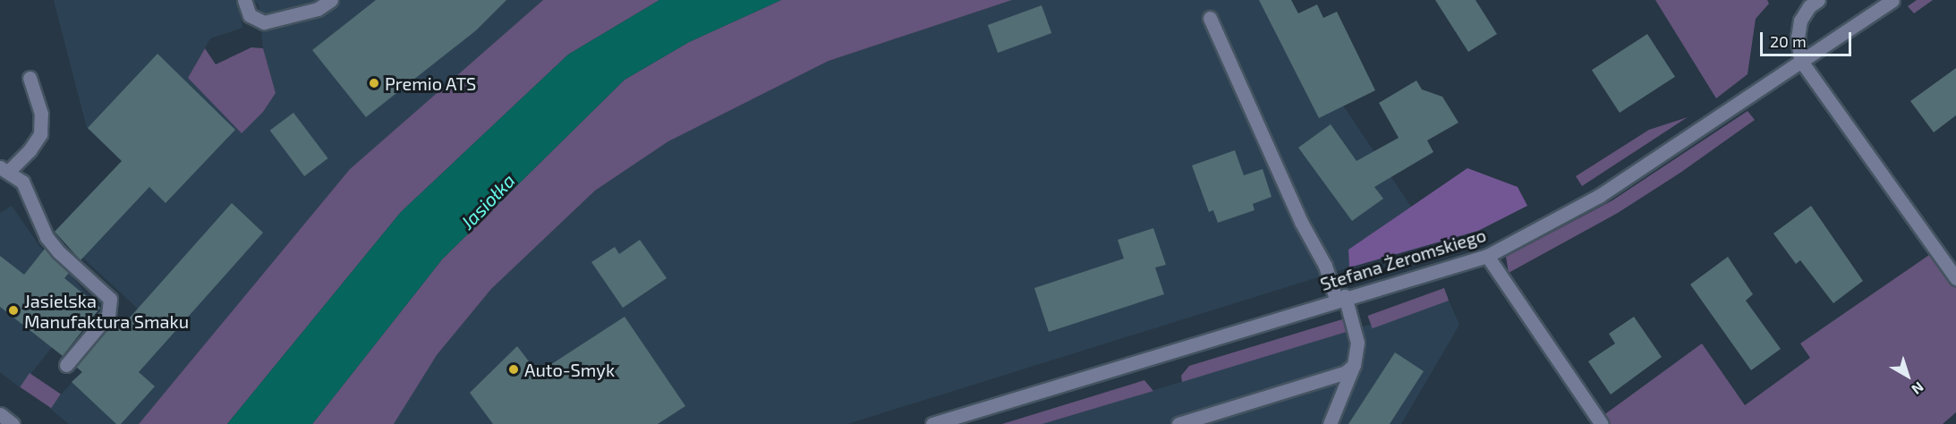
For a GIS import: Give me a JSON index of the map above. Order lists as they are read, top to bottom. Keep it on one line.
{"streets":{"street":["Stefana Żeromskiego"]},"water":["Jasiołka"],"places":["Premio ATS","Jasielska Manufaktura Smaku","Auto-Smyk"],"scale_bar":"20 m","north":"bottom right"}
